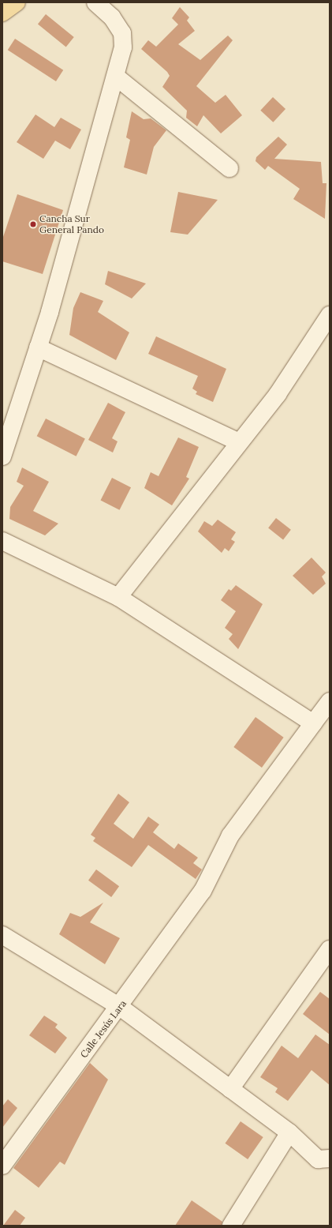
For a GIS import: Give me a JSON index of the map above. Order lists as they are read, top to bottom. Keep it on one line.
{"streets":{"street":["Calle Jesús Lara"]},"places":["Cancha Sur General Pando"]}
